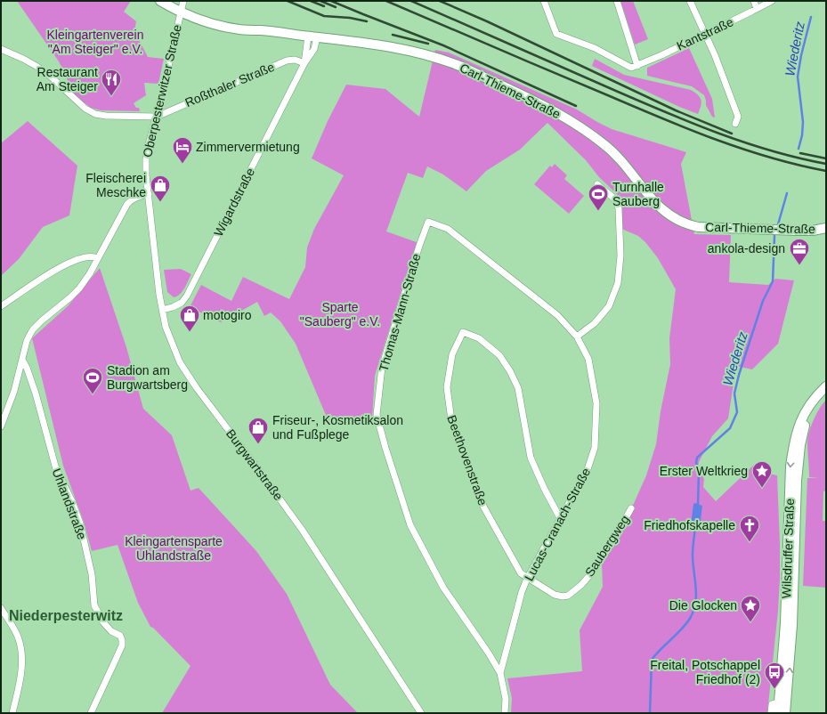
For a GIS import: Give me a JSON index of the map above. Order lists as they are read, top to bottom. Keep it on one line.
{"streets":{"main road":["Carl-Thieme-Straße","Wilsdruffer Straße"],"street":["Kantstraße","Roßthaler Straße","Oberpesterwitzer Straße","Wigardstraße","Thomas-Mann-Straße","Beethovenstraße","Burgwartstraße","Uhlandstraße","Lucas-Cranach-Straße","Saubergweg"]},"crossings":[["Roßthaler Straße","Oberpesterwitzer Straße"],["Roßthaler Straße","Wigardstraße"],["Oberpesterwitzer Straße","Carl-Thieme-Straße"],["Oberpesterwitzer Straße","Burgwartstraße"],["Carl-Thieme-Straße","Wigardstraße"],["Wigardstraße","Burgwartstraße"],["Thomas-Mann-Straße","Lucas-Cranach-Straße"],["Beethovenstraße","Lucas-Cranach-Straße"],["Beethovenstraße","Saubergweg"],["Lucas-Cranach-Straße","Saubergweg"]],"districts":["Niederpesterwitz"],"water":["Wiederitz"],"parks":["Kleingartenverein \"Am Steiger\" e.V.","Sparte \"Sauberg\" e.V.","Kleingartensparte Uhlandstraße"],"places":{"restaurant":["Restaurant Am Steiger"],"hotel":["Zimmervermietung"],"shop":["Fleischerei Meschke","motogiro","Friseur-, Kosmetiksalon und Fußplege"],"sports":["Turnhalle Sauberg","Stadion am Burgwartsberg"],"office":["ankola-design"],"place":["Erster Weltkrieg","Die Glocken"],"church":["Friedhofskapelle"],"bus stop":["Freital, Potschappel Friedhof (2)"]}}
